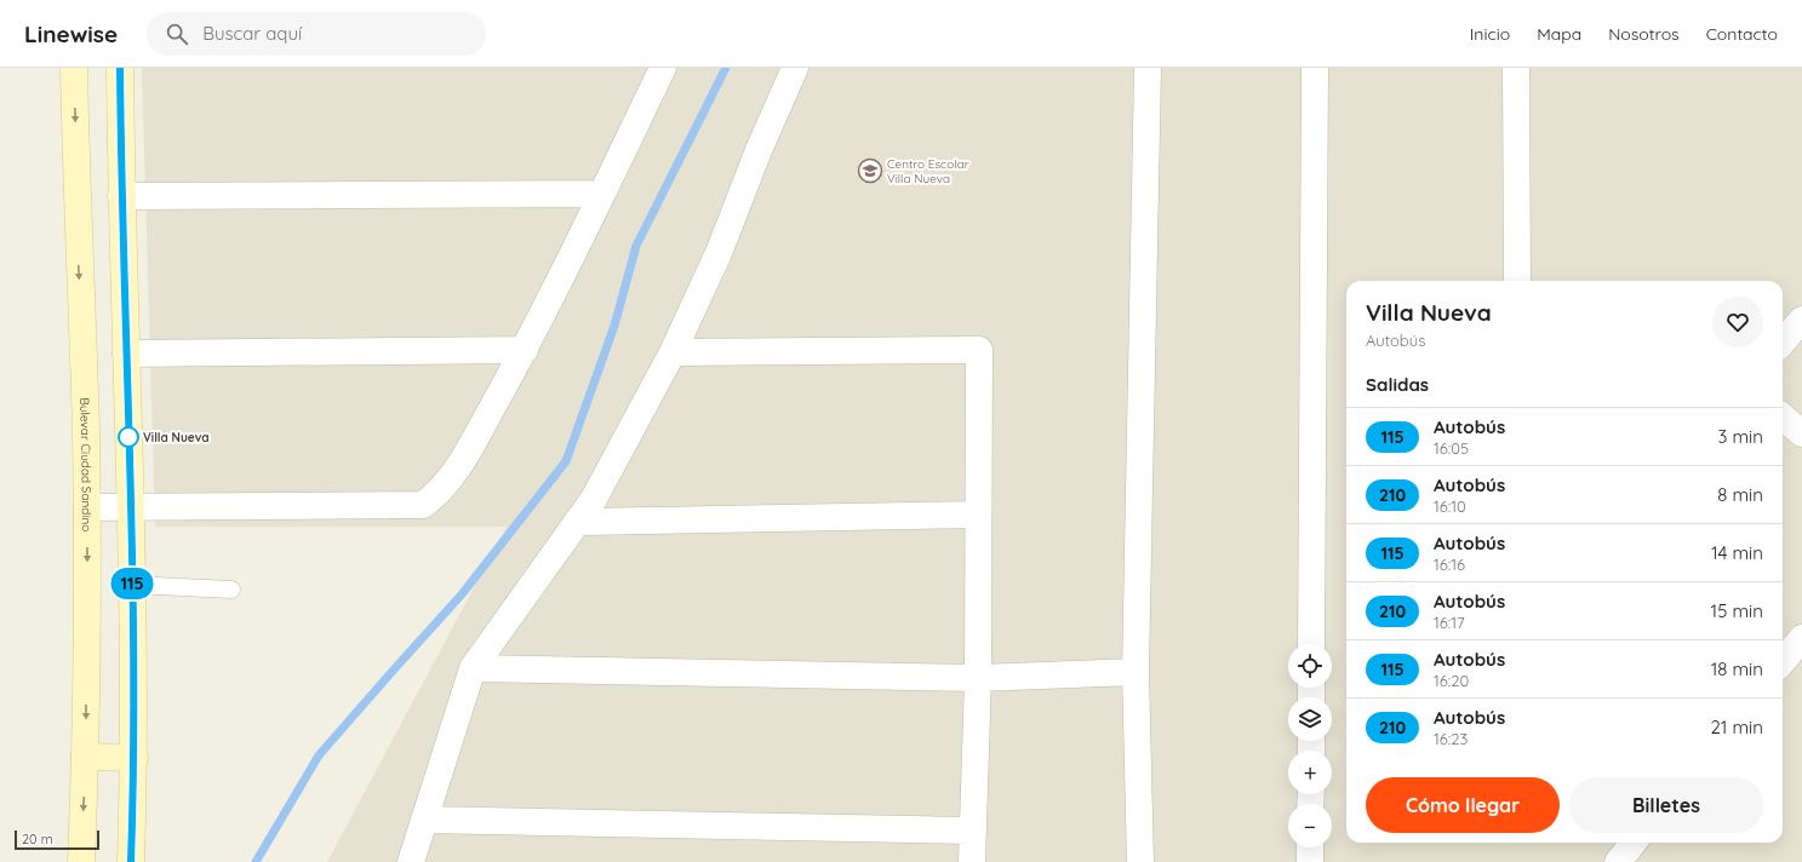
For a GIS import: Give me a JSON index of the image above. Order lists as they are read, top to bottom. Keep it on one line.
{"streets":{"street":["Bulevar Ciudad Sandino"]},"places":{"school or university":["Centro Escolar Villa Nueva"],"other":["Villa Nueva"]},"lines":["bus line 115"],"scale_bar":"20 m","page":{"header":"Linewise","search":"Buscar aquí","nav":["Inicio","Mapa","Nosotros","Contacto"],"on_map":"115","heading":[["Villa Nueva","Autobús"],"Salidas"],"list":[{"mark":"115","name":"Autobús","note":"16:05","value":"3 min"},{"mark":"210","name":"Autobús","note":"16:10","value":"8 min"},{"mark":"115","name":"Autobús","note":"16:16","value":"14 min"},{"mark":"210","name":"Autobús","note":"16:17","value":"15 min"},{"mark":"115","name":"Autobús","note":"16:20","value":"18 min"},{"mark":"210","name":"Autobús","note":"16:23","value":"21 min"}],"map_buttons":["+","−"],"buttons":["Cómo llegar","Billetes"],"scale":"20 m"}}
